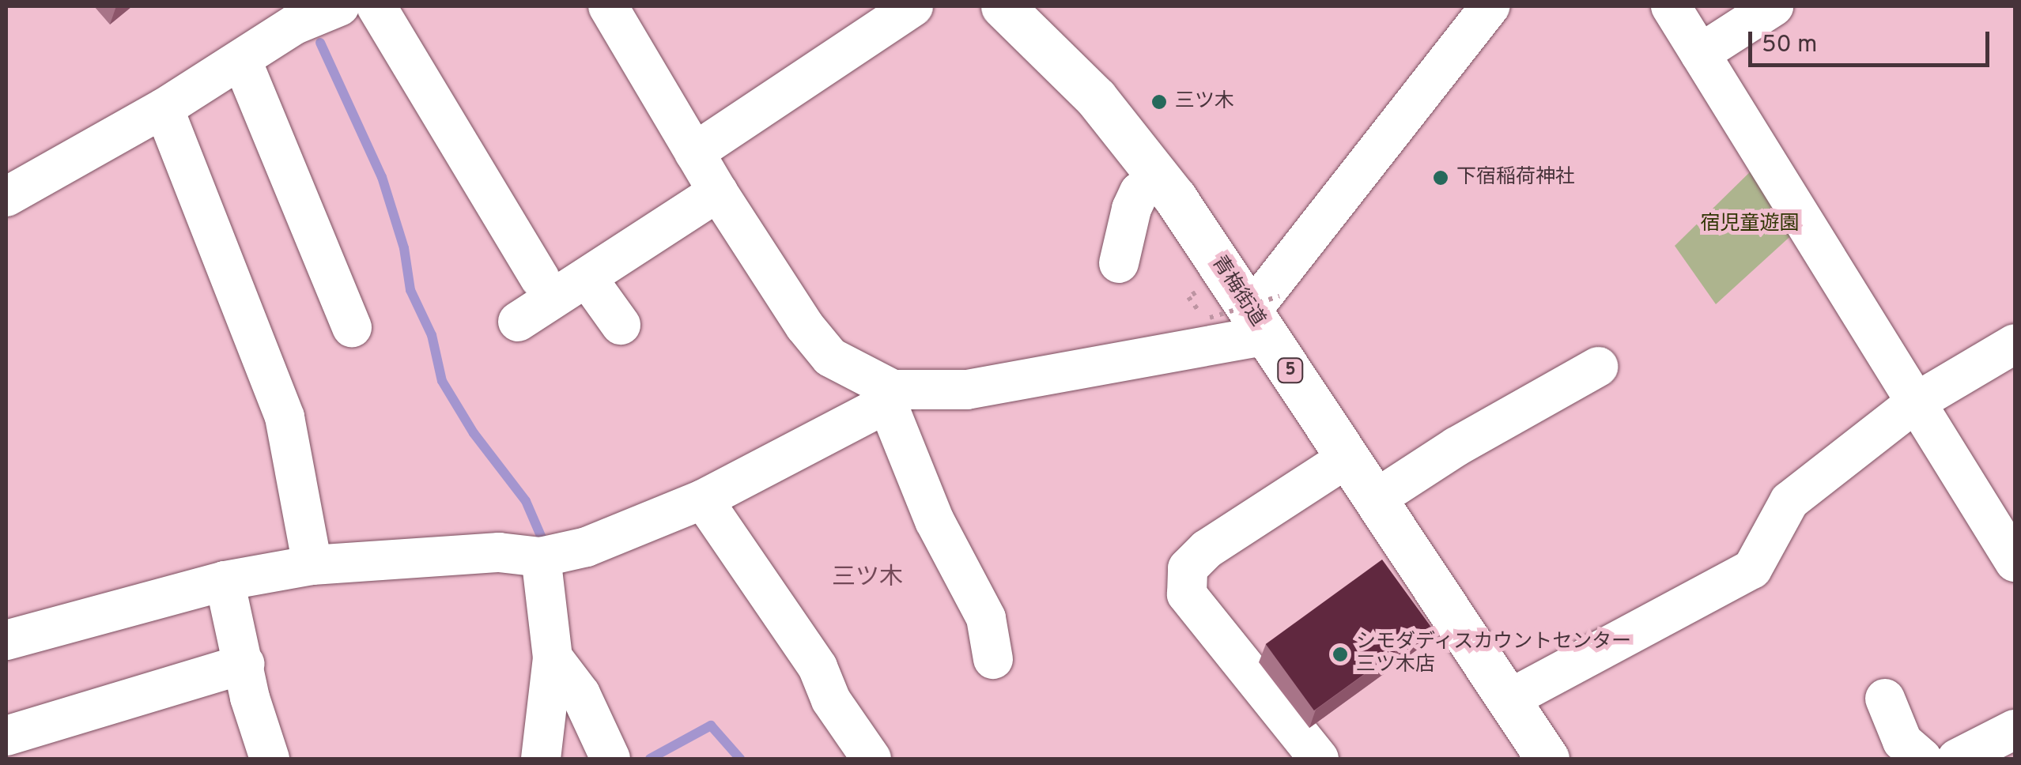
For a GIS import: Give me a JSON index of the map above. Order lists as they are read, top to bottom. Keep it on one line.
{"streets":{"main road":["青梅街道","5"]},"districts":["三ツ木"],"parks":["宿児童遊園"],"places":["三ツ木","下宿稲荷神社","シモダディスカウントセンター 三ツ木店"],"scale_bar":"50 m"}
